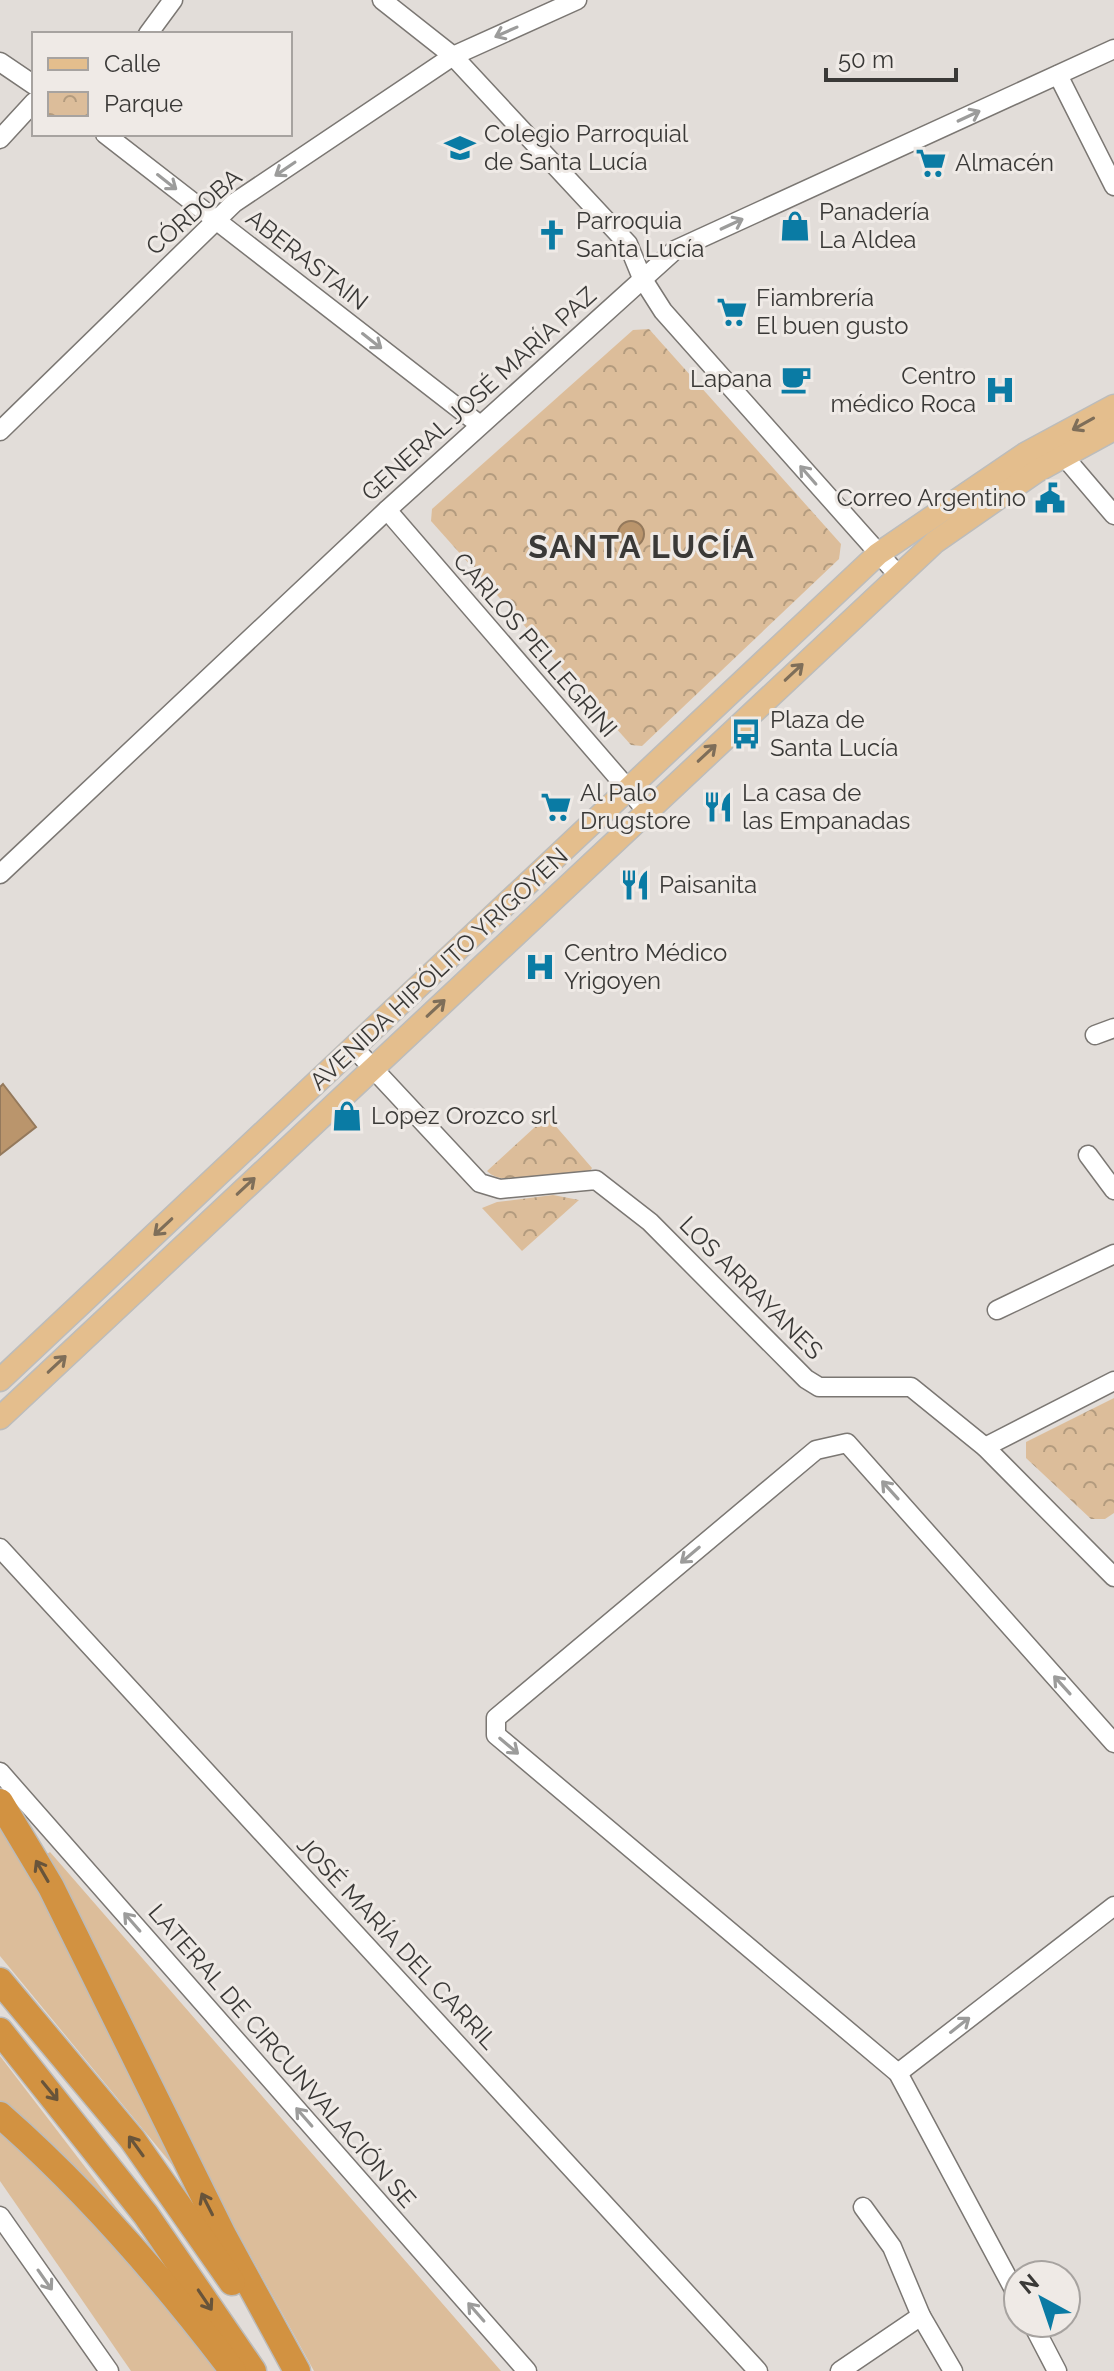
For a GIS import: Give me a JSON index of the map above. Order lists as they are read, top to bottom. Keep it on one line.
{"streets":{"main road":["AVENIDA HIPÓLITO YRIGOYEN"],"street":["CÓRDOBA","ABERASTAIN","GENERAL JOSÉ MARÍA PAZ","CARLOS PELLEGRINI","LOS ARRAYANES","JOSÉ MARÍA DEL CARRIL","LATERAL DE CIRCUNVALACIÓN SE"]},"crossings":[["CÓRDOBA","ABERASTAIN"],["ABERASTAIN","GENERAL JOSÉ MARÍA PAZ"],["GENERAL JOSÉ MARÍA PAZ","CARLOS PELLEGRINI"],["CARLOS PELLEGRINI","AVENIDA HIPÓLITO YRIGOYEN"],["AVENIDA HIPÓLITO YRIGOYEN","LOS ARRAYANES"]],"one_way":["CÓRDOBA","ABERASTAIN","LATERAL DE CIRCUNVALACIÓN SE"],"districts":["SANTA LUCÍA"],"places":{"school or university":["Colegio Parroquial de Santa Lucía"],"supermarket":["Almacén","Fiambrería El buen gusto","Al Palo Drugstore"],"shop":["Panadería La Aldea","Lopez Orozco srl"],"church":["Parroquia Santa Lucía"],"cafe":["Lapana"],"hospital":["Centro médico Roca","Centro Médico Yrigoyen"],"public building":["Correo Argentino"],"bus stop":["Plaza de Santa Lucía"],"restaurant":["La casa de las Empanadas","Paisanita"]},"legend":["Calle","Parque"],"scale_bar":"50 m","north":"top left"}
